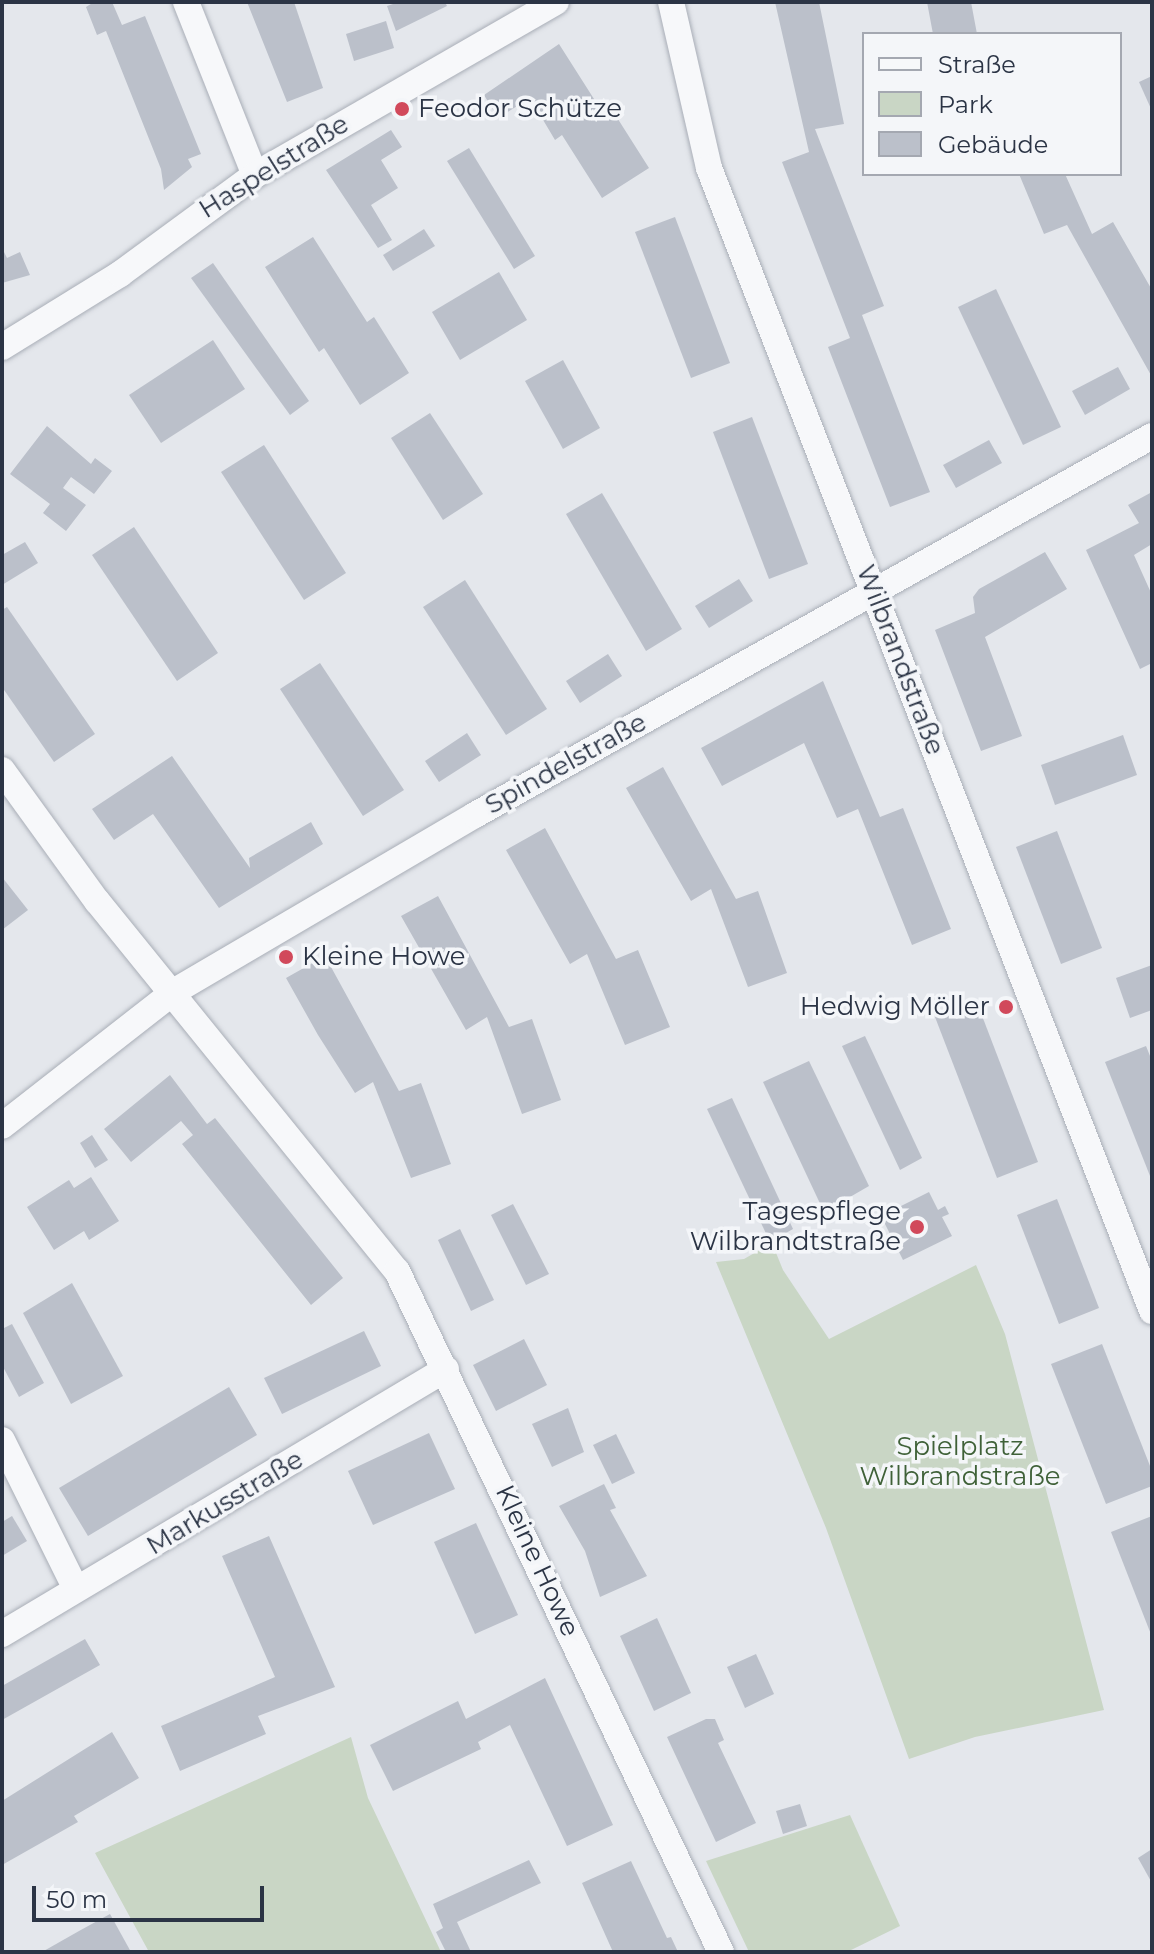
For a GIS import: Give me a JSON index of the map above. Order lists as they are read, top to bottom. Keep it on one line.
{"streets":{"street":["Haspelstraße","Wilbrandstraße","Spindelstraße","Markusstraße","Kleine Howe"]},"crossings":[["Wilbrandstraße","Spindelstraße"],["Spindelstraße","Kleine Howe"],["Markusstraße","Kleine Howe"]],"parks":["Spielplatz Wilbrandstraße"],"places":["Feodor Schütze","Kleine Howe","Hedwig Möller","Tagespflege Wilbrandtstraße"],"legend":["Straße","Park","Gebäude"],"scale_bar":"50 m"}
